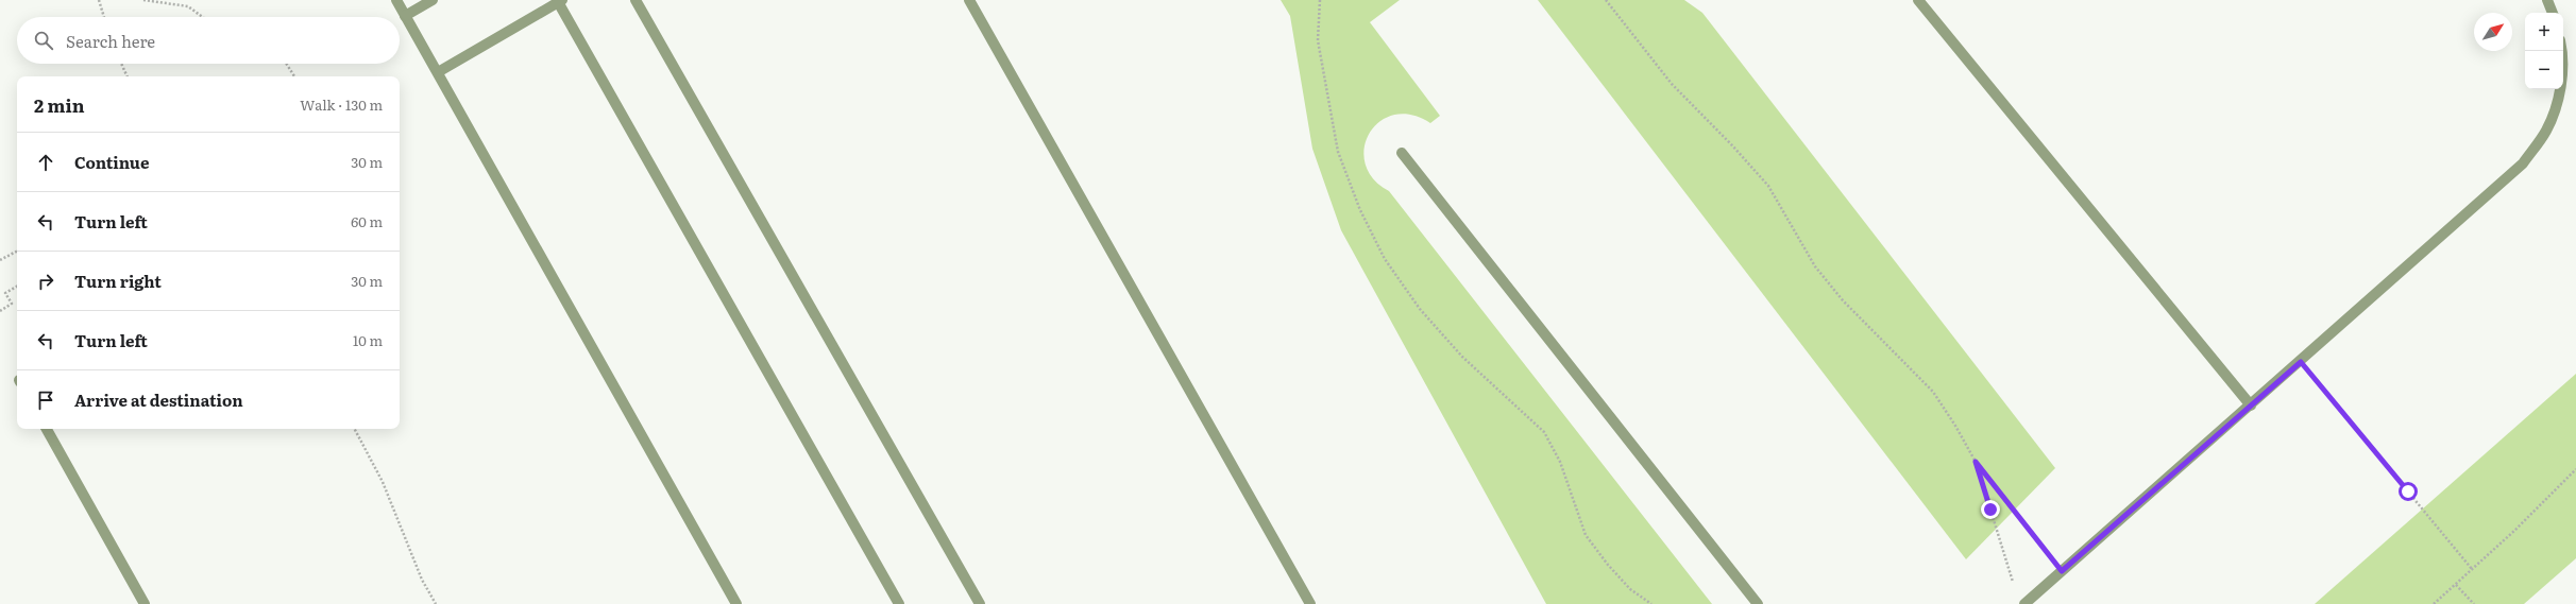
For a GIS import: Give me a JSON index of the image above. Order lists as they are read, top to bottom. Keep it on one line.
{"north":"top right","page":{"map_buttons":["+","−"],"search":"Search here","heading":["2 min","Walk · 130 m"],"list":[["Continue","30 m"],["Turn left","60 m"],["Turn right","30 m"],["Turn left","10 m"],"Arrive at destination"]}}
